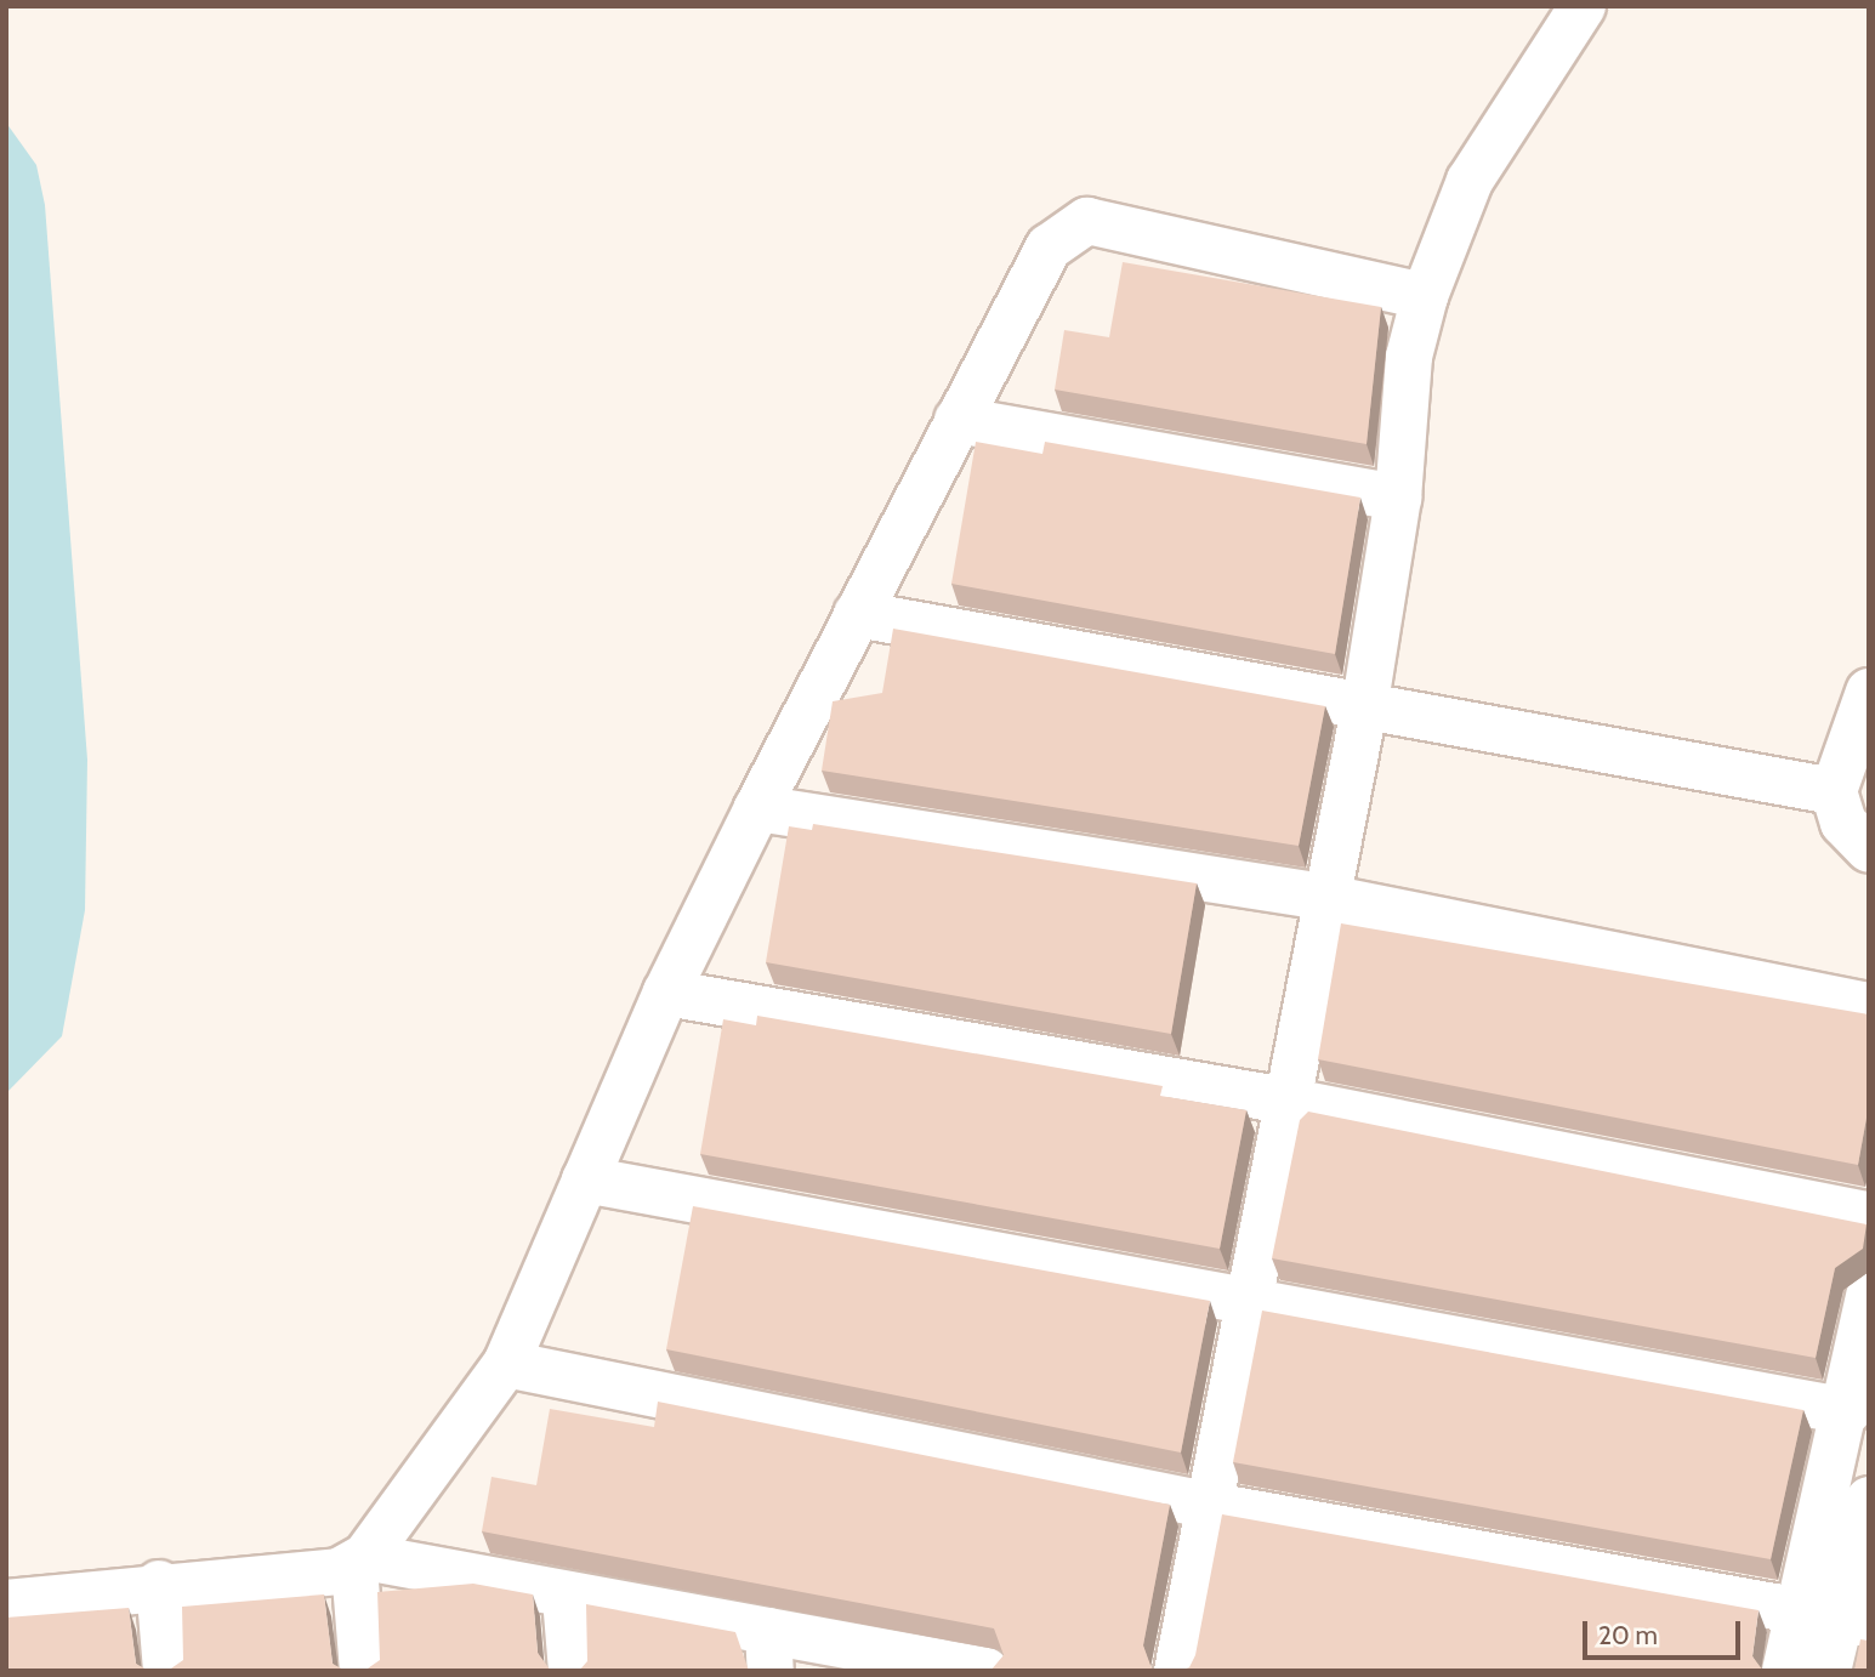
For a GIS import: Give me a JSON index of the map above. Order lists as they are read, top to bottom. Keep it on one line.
{"scale_bar":"20 m"}
